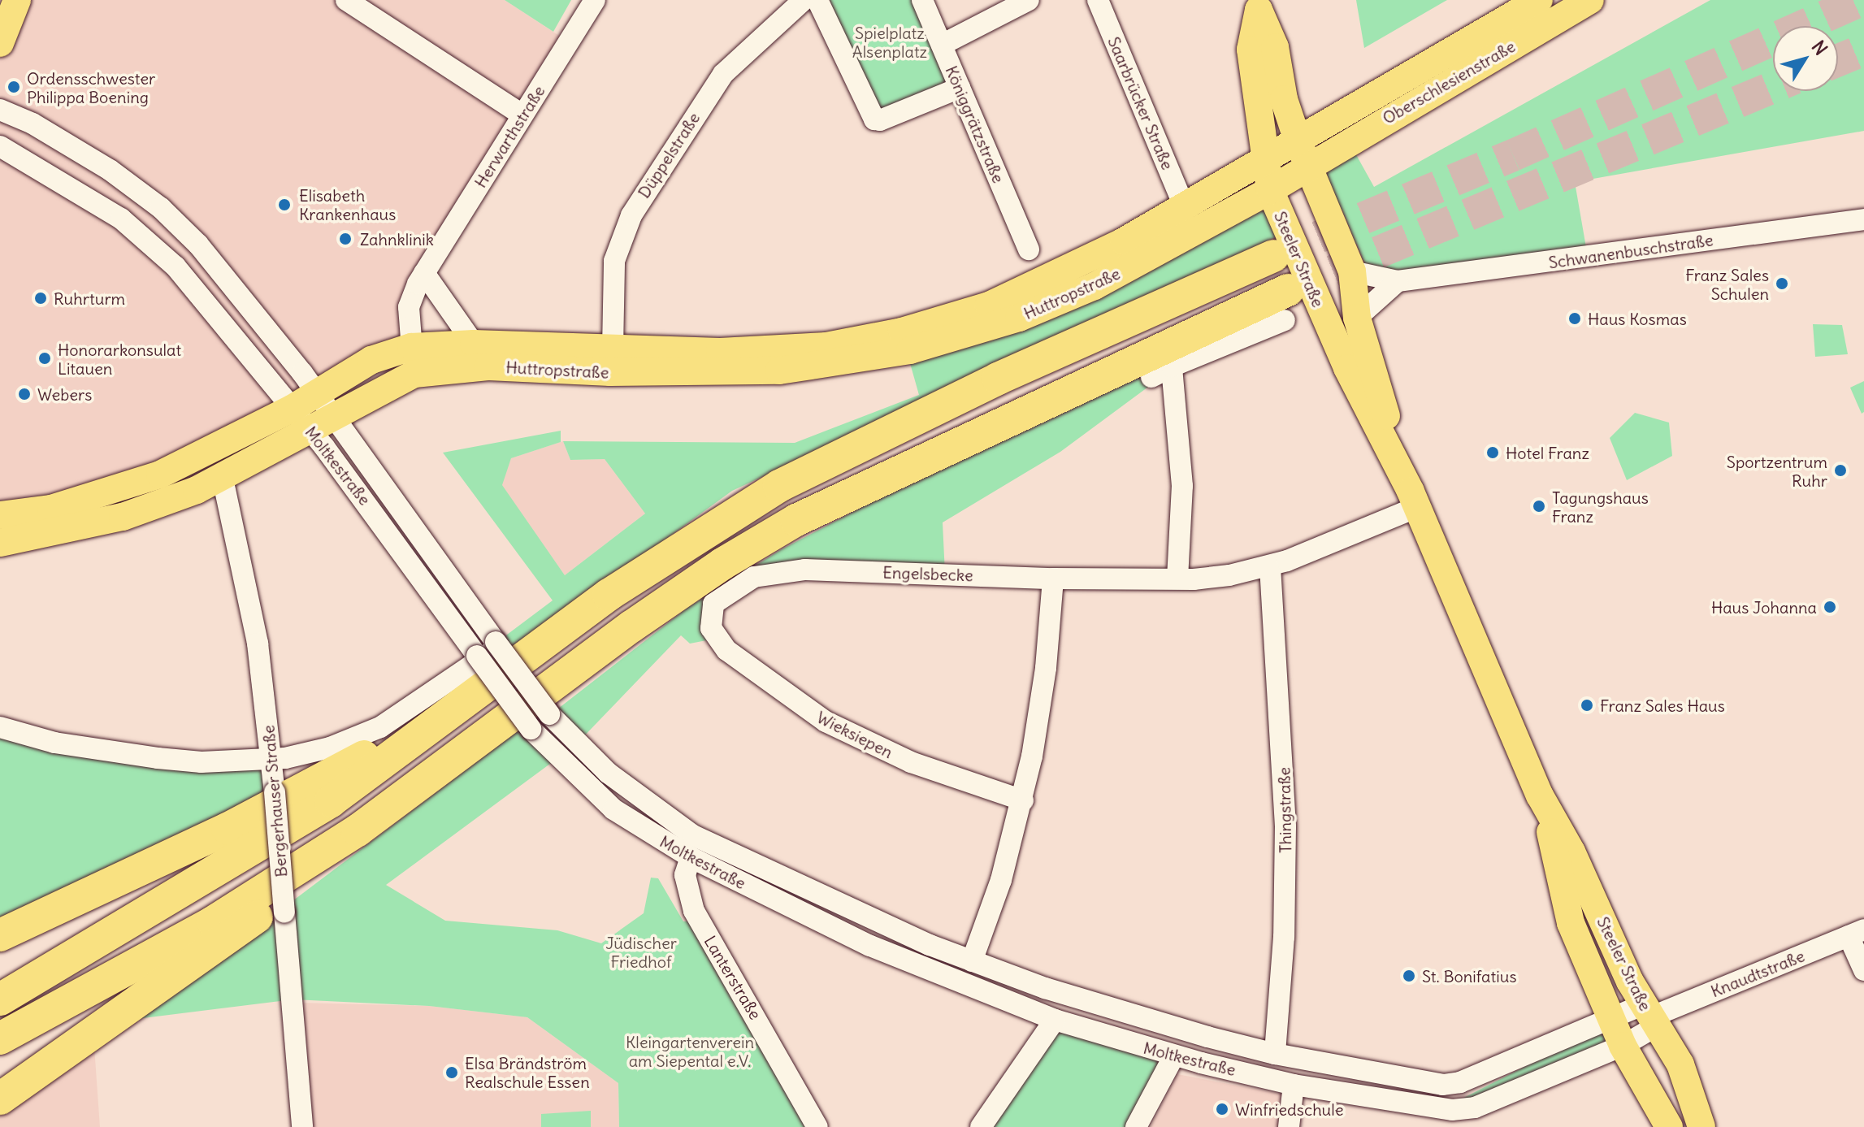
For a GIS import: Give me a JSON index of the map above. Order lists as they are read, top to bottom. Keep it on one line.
{"streets":{"main road":["Oberschlesienstraße","Steeler Straße","Huttropstraße"],"street":["Saarbrücker Straße","Königgrätzstraße","Herwarthstraße","Düppelstraße","Schwanenbuschstraße","Moltkestraße","Engelsbecke","Wieksiepen","Bergerhauser Straße","Thingstraße","Knaudtstraße","Lanterstraße"]},"crossings":[["Oberschlesienstraße","Steeler Straße"],["Oberschlesienstraße","Huttropstraße"],["Saarbrücker Straße","Huttropstraße"],["Herwarthstraße","Huttropstraße"],["Düppelstraße","Huttropstraße"],["Schwanenbuschstraße","Steeler Straße"],["Steeler Straße","Huttropstraße"],["Steeler Straße","Moltkestraße"],["Steeler Straße","Engelsbecke"],["Steeler Straße","Knaudtstraße"],["Huttropstraße","Moltkestraße"],["Huttropstraße","Bergerhauser Straße"],["Moltkestraße","Thingstraße"],["Moltkestraße","Knaudtstraße"],["Moltkestraße","Lanterstraße"],["Engelsbecke","Wieksiepen"],["Engelsbecke","Thingstraße"]],"parks":["Spielplatz Alsenplatz","Jüdischer Friedhof","Kleingartenverein am Siepental e.V."],"places":["Ordensschwester Philippa Boening","Elisabeth Krankenhaus","Zahnklinik","Franz Sales Schulen","Ruhrturm","Haus Kosmas","Honorarkonsulat Litauen","Webers","Hotel Franz","Sportzentrum Ruhr","Tagungshaus Franz","Haus Johanna","Franz Sales Haus","St. Bonifatius","Elsa Brändström Realschule Essen","Winfriedschule"],"north":"top right"}
